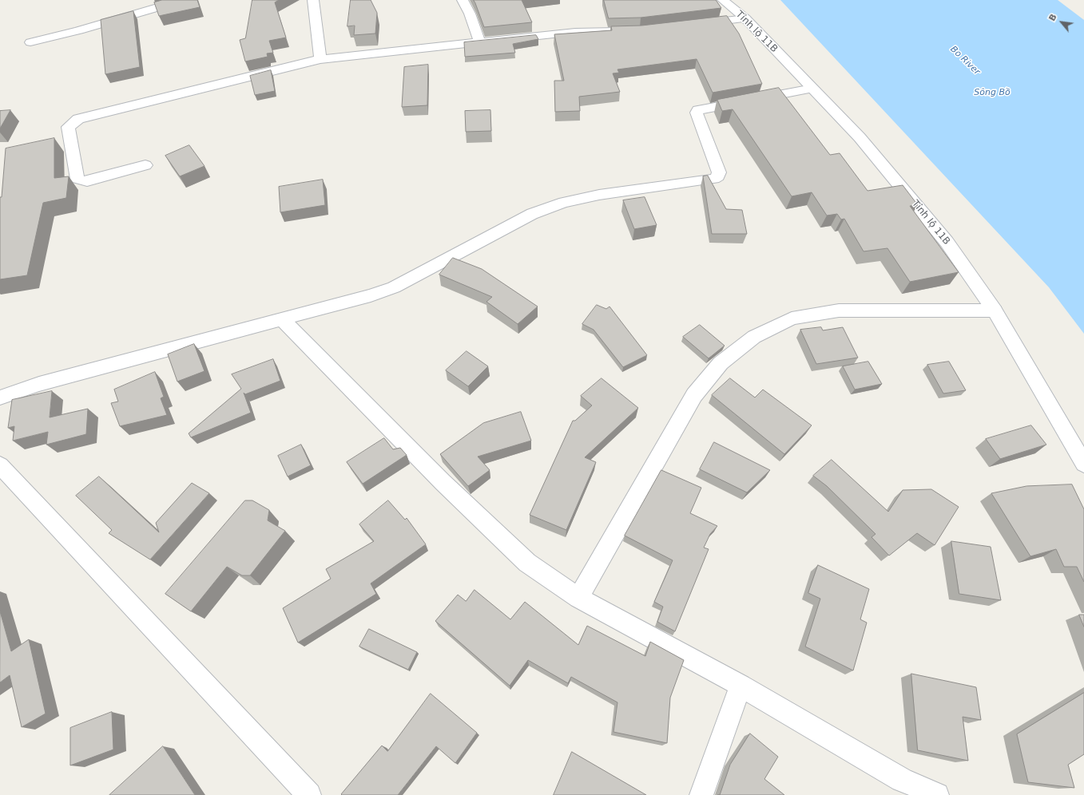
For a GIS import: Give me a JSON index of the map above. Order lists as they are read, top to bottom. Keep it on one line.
{"streets":{"street":["Tỉnh lộ 11B"]},"water":["Bo River","Sông Bồ"],"north":"top left"}
